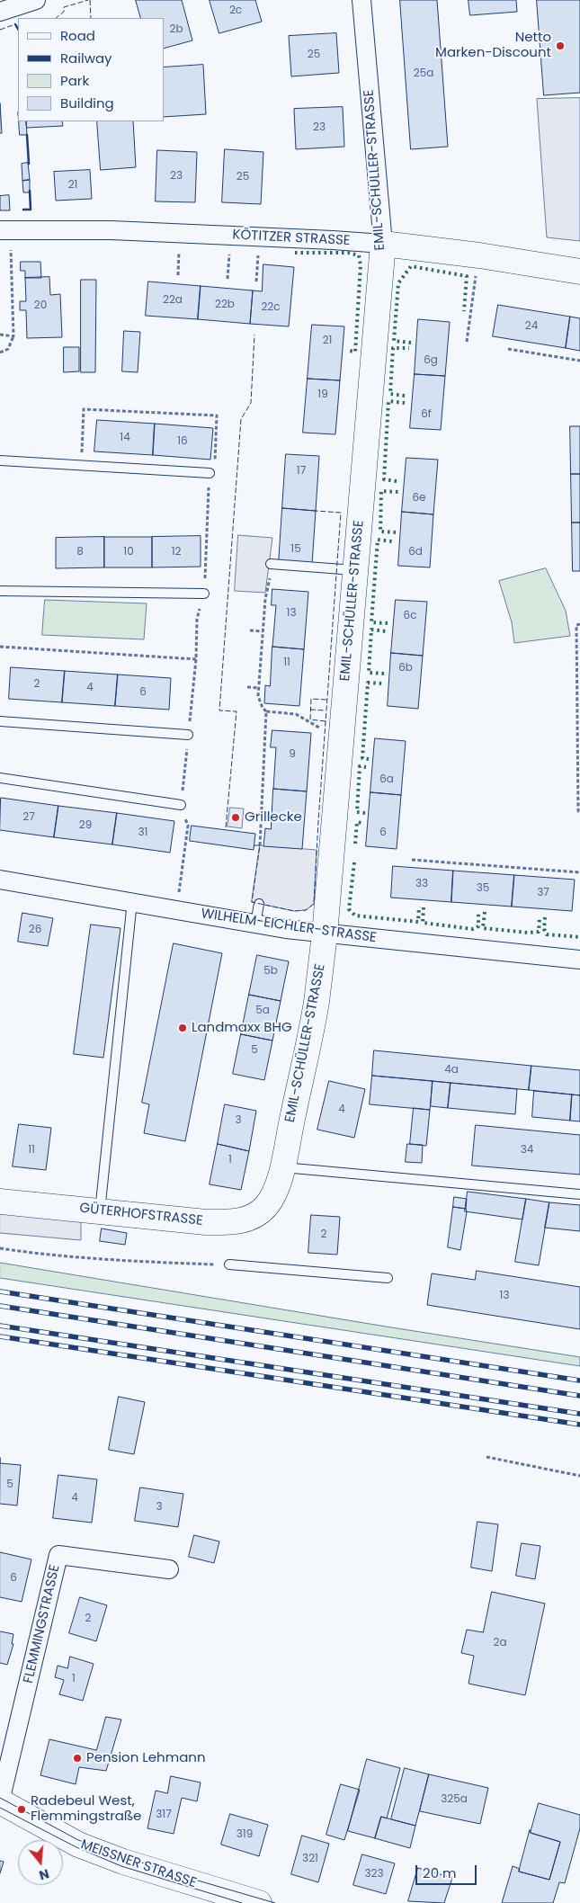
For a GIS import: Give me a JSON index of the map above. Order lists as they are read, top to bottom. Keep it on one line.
{"streets":{"street":["EMIL-SCHÜLLER-STRASSE","KÖTITZER STRASSE","WILHELM-EICHLER-STRASSE","GÜTERHOFSTRASSE","FLEMMINGSTRASSE","MEISSNER STRASSE"]},"crossings":[["EMIL-SCHÜLLER-STRASSE","KÖTITZER STRASSE"],["EMIL-SCHÜLLER-STRASSE","WILHELM-EICHLER-STRASSE"],["EMIL-SCHÜLLER-STRASSE","GÜTERHOFSTRASSE"],["FLEMMINGSTRASSE","MEISSNER STRASSE"]],"places":["Netto Marken-Discount","Grillecke","Landmaxx BHG","Pension Lehmann","Radebeul West, Flemmingstraße"],"house_numbers":["2c","2b","25","25a","23","23","25","21","22a","22b","20","22c","24","21","6g","19","6f","14","16","17","6e","15","8","10","12","6d","13","6c","11","6b","2","4","6","9","6a","27","29","31","6","33","35","37","26","5b","5a","5","4a","4","3","11","34","1","2","13","5","4","3","6","2","2a","1","325a","317","319","321","323"],"legend":["Road","Railway","Park","Building"],"scale_bar":"20 m","north":"bottom"}
